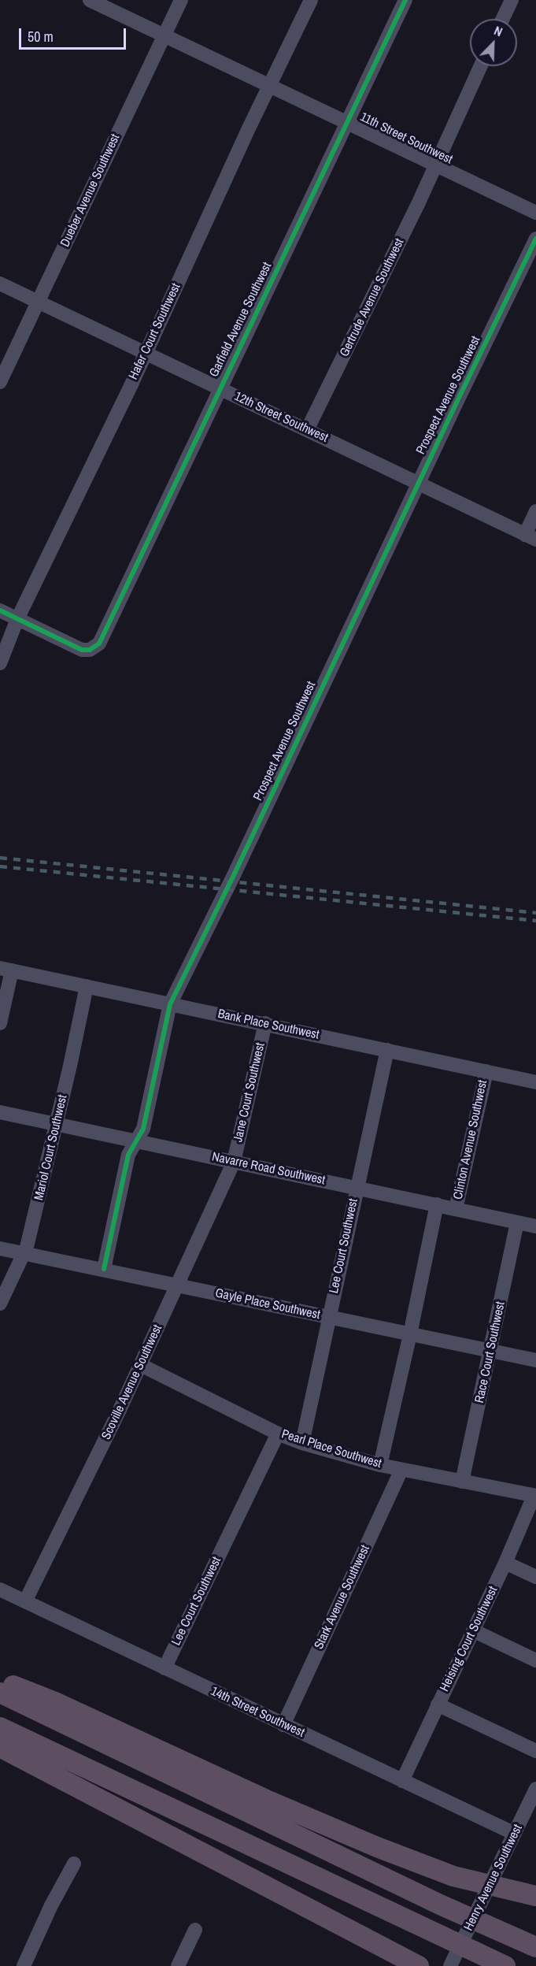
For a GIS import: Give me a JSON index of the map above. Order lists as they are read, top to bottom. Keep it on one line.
{"streets":{"street":["11th Street Southwest","Dueber Avenue Southwest","Gertrude Avenue Southwest","Garfield Avenue Southwest","Hafer Court Southwest","Prospect Avenue Southwest","12th Street Southwest","Bank Place Southwest","Jane Court Southwest","Clinton Avenue Southwest","Mariol Court Southwest","Navarre Road Southwest","Lee Court Southwest","Gayle Place Southwest","Race Court Southwest","Scoville Avenue Southwest","Pearl Place Southwest","Stark Avenue Southwest","Heising Court Southwest","14th Street Southwest","Henry Avenue Southwest"]},"crossings":[["11th Street Southwest","Dueber Avenue Southwest"],["11th Street Southwest","Gertrude Avenue Southwest"],["11th Street Southwest","Garfield Avenue Southwest"],["11th Street Southwest","Hafer Court Southwest"],["Dueber Avenue Southwest","12th Street Southwest"],["Gertrude Avenue Southwest","12th Street Southwest"],["Garfield Avenue Southwest","Hafer Court Southwest"],["Garfield Avenue Southwest","12th Street Southwest"],["Hafer Court Southwest","12th Street Southwest"],["Prospect Avenue Southwest","12th Street Southwest"],["Prospect Avenue Southwest","Bank Place Southwest"],["Prospect Avenue Southwest","Navarre Road Southwest"],["Prospect Avenue Southwest","Gayle Place Southwest"],["Bank Place Southwest","Jane Court Southwest"],["Bank Place Southwest","Clinton Avenue Southwest"],["Bank Place Southwest","Mariol Court Southwest"],["Bank Place Southwest","Lee Court Southwest"],["Jane Court Southwest","Navarre Road Southwest"],["Jane Court Southwest","Scoville Avenue Southwest"],["Clinton Avenue Southwest","Navarre Road Southwest"],["Mariol Court Southwest","Navarre Road Southwest"],["Mariol Court Southwest","Gayle Place Southwest"],["Navarre Road Southwest","Lee Court Southwest"],["Navarre Road Southwest","Race Court Southwest"],["Navarre Road Southwest","Scoville Avenue Southwest"],["Lee Court Southwest","Gayle Place Southwest"],["Lee Court Southwest","Pearl Place Southwest"],["Lee Court Southwest","14th Street Southwest"],["Gayle Place Southwest","Race Court Southwest"],["Gayle Place Southwest","Scoville Avenue Southwest"],["Race Court Southwest","Pearl Place Southwest"],["Scoville Avenue Southwest","Pearl Place Southwest"],["Scoville Avenue Southwest","14th Street Southwest"],["Pearl Place Southwest","Stark Avenue Southwest"],["Pearl Place Southwest","Heising Court Southwest"],["Stark Avenue Southwest","14th Street Southwest"],["Heising Court Southwest","14th Street Southwest"],["14th Street Southwest","Henry Avenue Southwest"]],"scale_bar":"50 m","north":"top right"}
